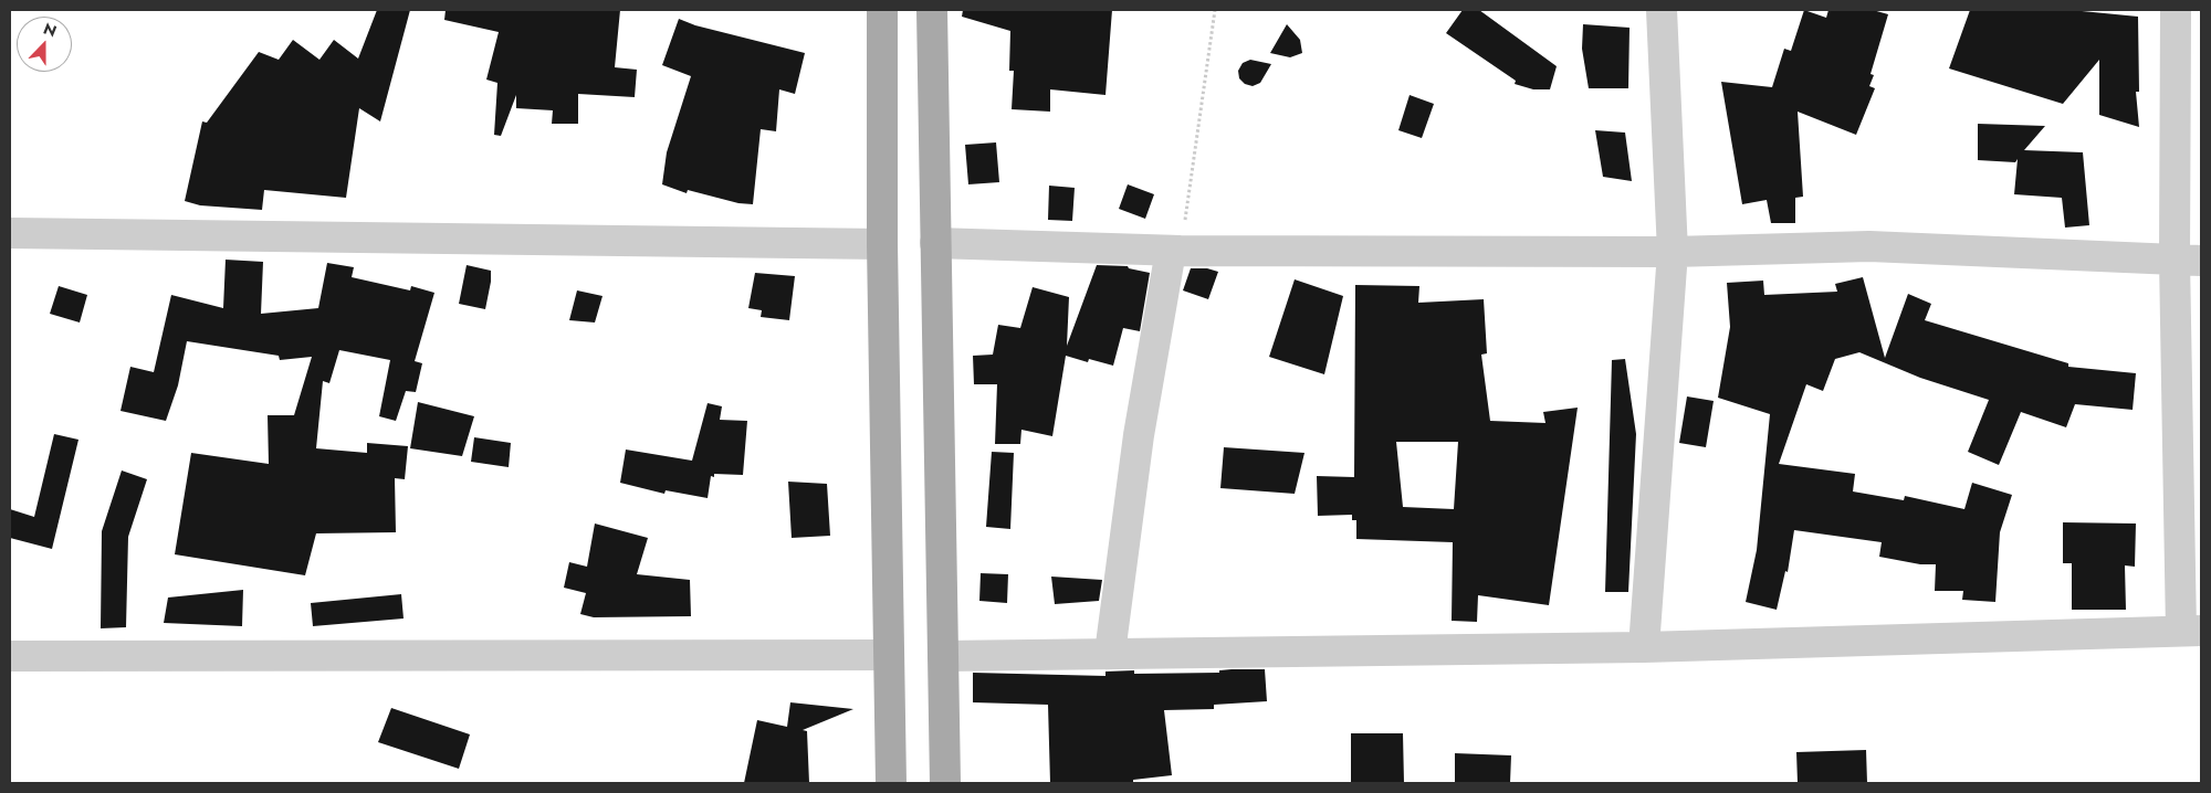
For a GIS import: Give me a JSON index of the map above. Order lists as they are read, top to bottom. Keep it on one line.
{"north":"top"}
